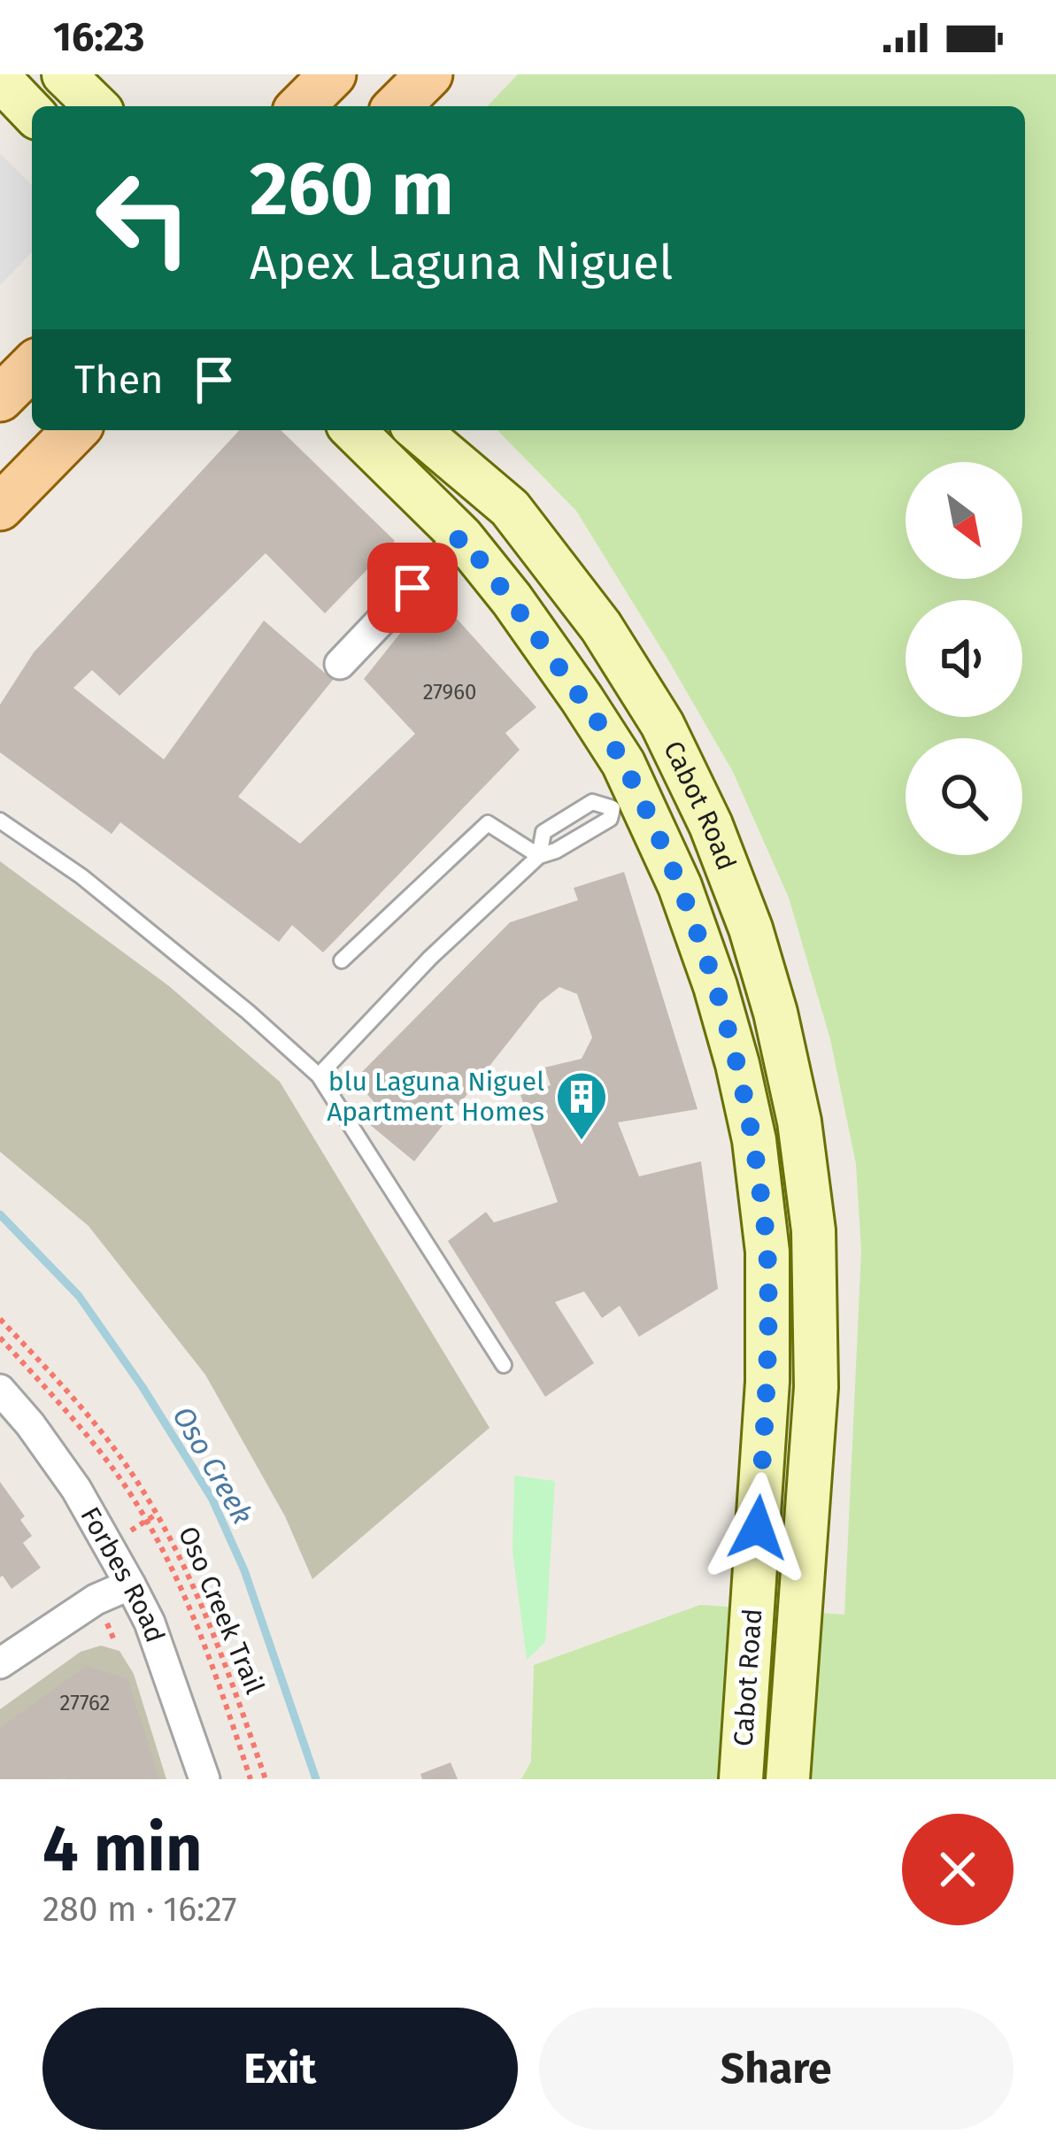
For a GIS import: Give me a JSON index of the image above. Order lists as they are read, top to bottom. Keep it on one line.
{"streets":{"main road":["Cabot Road"],"street":["Forbes Road"],"path":["Oso Creek Trail"]},"water":["Oso Creek"],"places":{"building":["blu Laguna Niguel Apartment Homes"]},"house_numbers":["27960","27762"],"north":"bottom right","page":{"status":"16:23","turn":["260 m","Apex Laguna Niguel"],"then":"Then","heading":["4 min","280 m · 16:27"],"buttons":["Exit","Share"]}}
